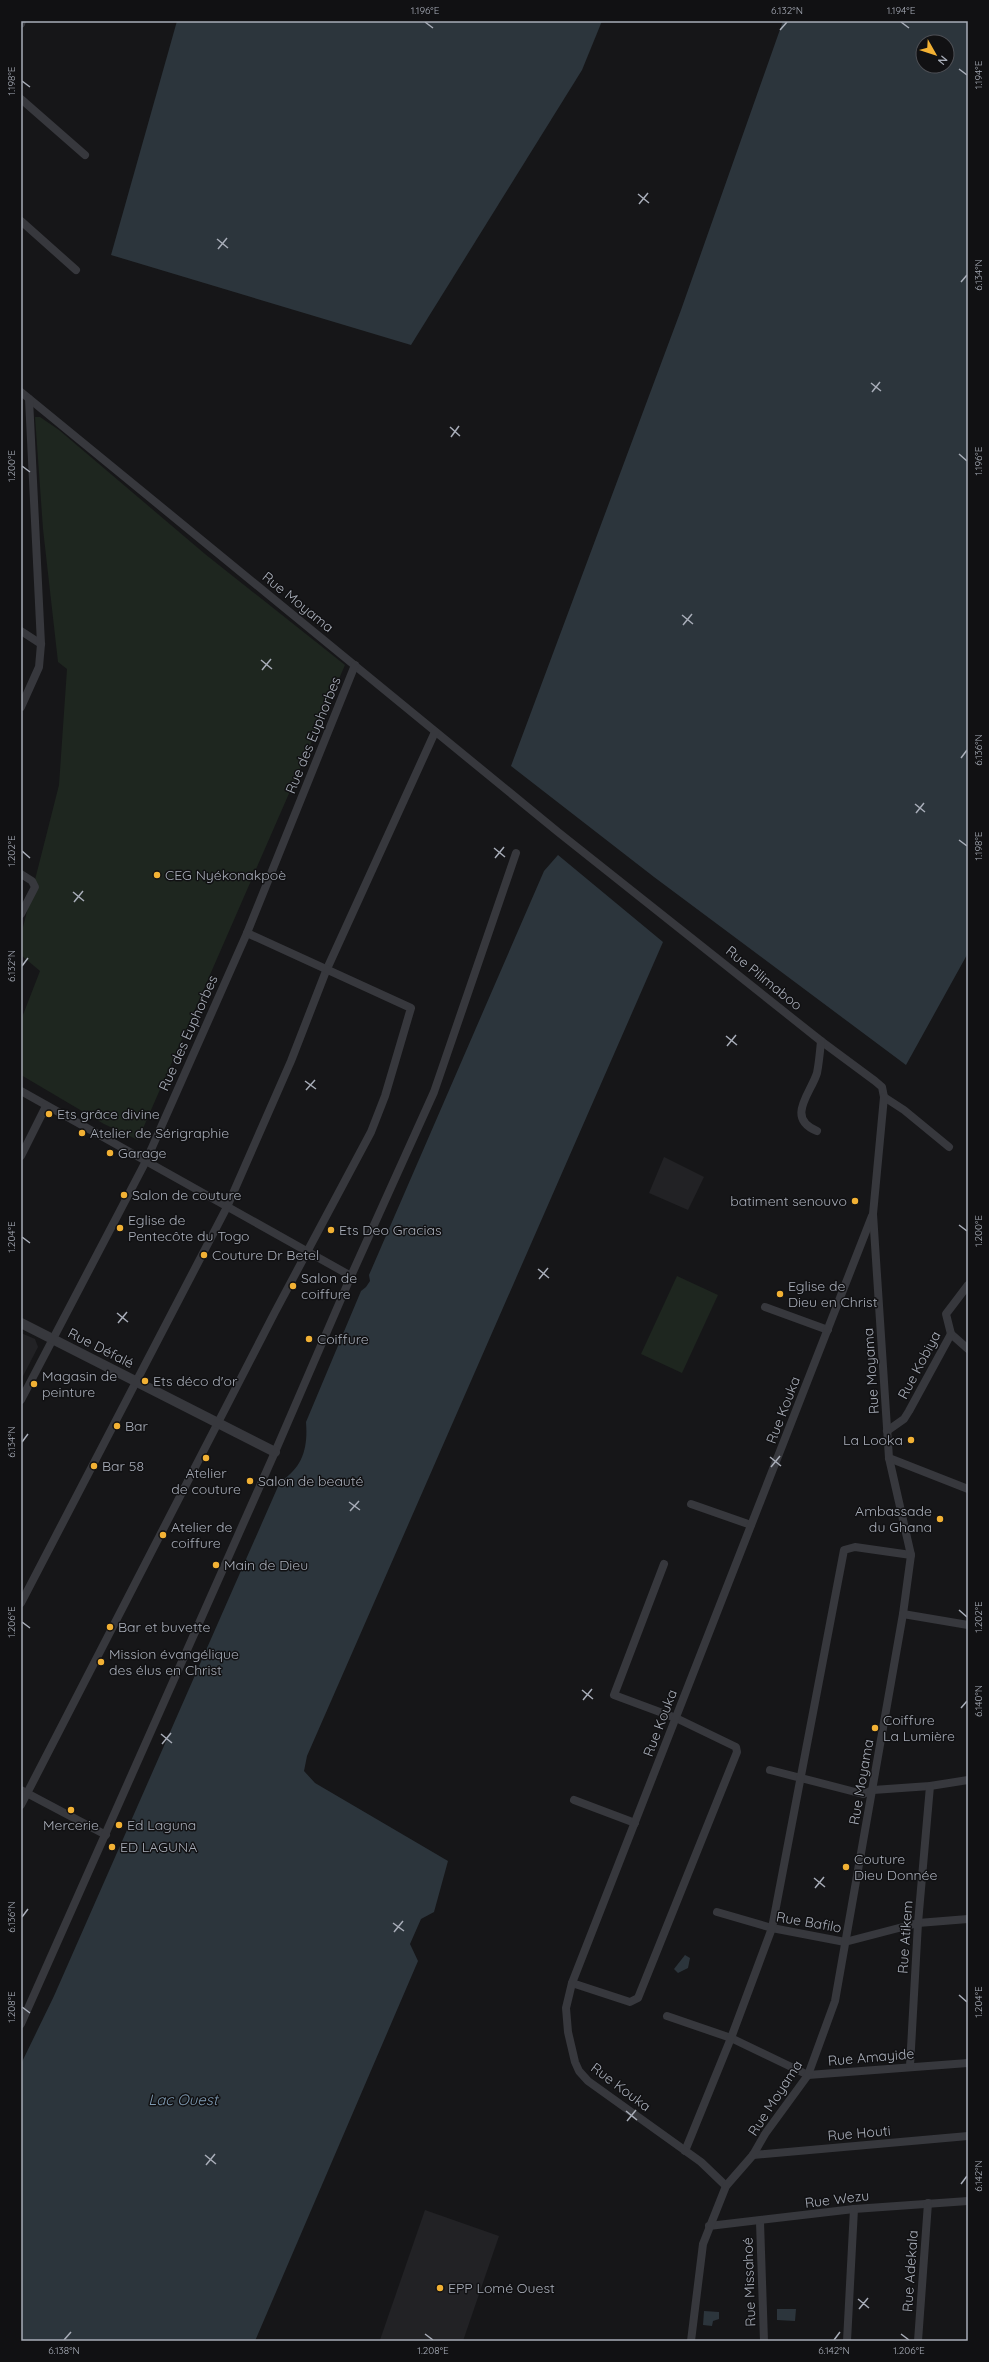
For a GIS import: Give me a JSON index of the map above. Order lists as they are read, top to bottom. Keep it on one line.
{"streets":{"street":["Rue Moyama","Rue des Euphorbes","Rue Pilimaboo","Rue Défalé","Rue Kobiya","Rue Kouka","Rue Bafilo","Rue Atikem","Rue Amayide","Rue Houti","Rue Wezu","Rue Adekala","Rue Missahoé"]},"crossings":[["Rue Moyama","Rue des Euphorbes"],["Rue Moyama","Rue Pilimaboo"],["Rue Moyama","Rue Kobiya"],["Rue Moyama","Rue Kouka"],["Rue Moyama","Rue Bafilo"],["Rue Moyama","Rue Amayide"],["Rue Moyama","Rue Houti"],["Rue Moyama","Rue Wezu"],["Rue des Euphorbes","Rue Défalé"],["Rue Bafilo","Rue Atikem"],["Rue Atikem","Rue Amayide"],["Rue Wezu","Rue Adekala"],["Rue Wezu","Rue Missahoé"]],"water":["Lac Ouest"],"places":["CEG Nyékonakpoè","Ets grâce divine","Atelier de Sérigraphie","Garage","Salon de couture","batiment senouvo","Eglise de Pentecôte du Togo","Ets Deo Gracias","Couture Dr Betel","Salon de coiffure","Eglise de Dieu en Christ","Coiffure","Ets déco d'or","Magasin de peinture","Bar","La Looka","Atelier de couture","Bar 58","Salon de beauté","Ambassade du Ghana","Atelier de coiffure","Main de Dieu","Bar et buvette","Mission évangélique des élus en Christ","Coiffure La Lumière","Mercerie","Ed Laguna","ED LAGUNA","Couture Dieu Donnée","EPP Lomé Ouest"],"north":"bottom right","coordinates":["1.196°E","6.132°N","1.194°E","1.198°E","6.134°N","1.200°E","6.136°N","1.202°E","1.204°E","1.206°E","6.140°N","1.208°E","6.142°N","6.138°N"]}
